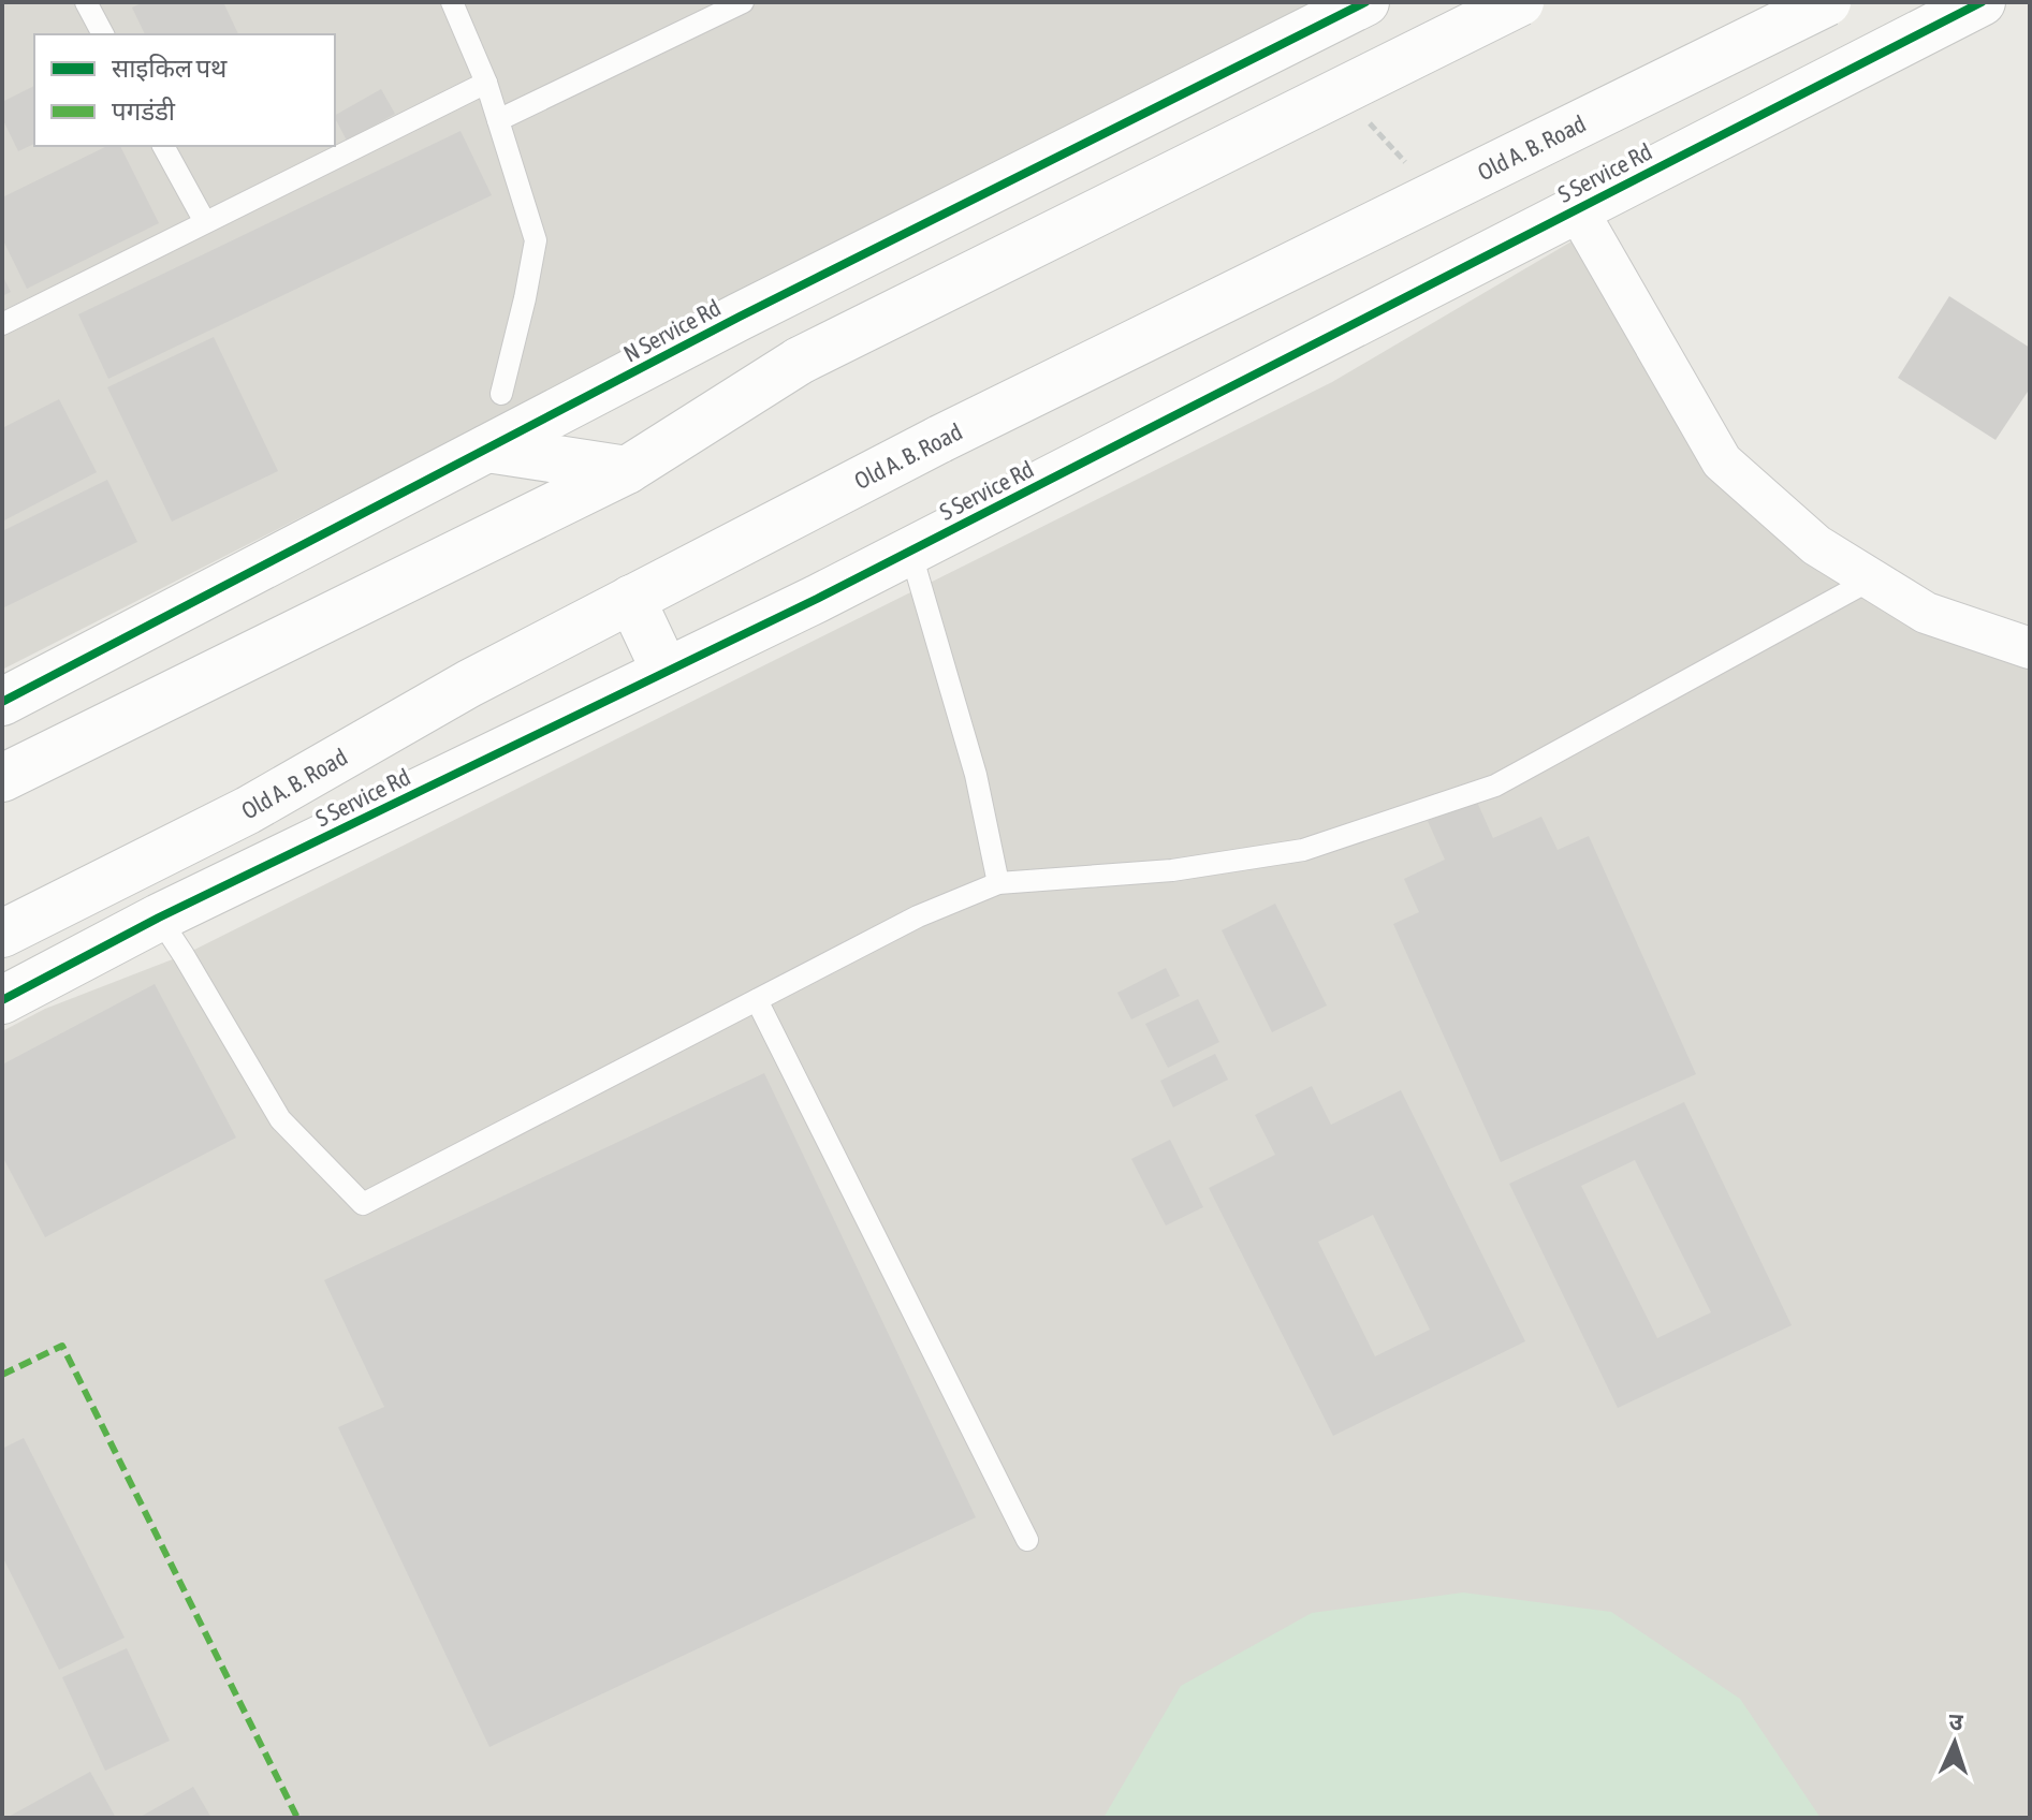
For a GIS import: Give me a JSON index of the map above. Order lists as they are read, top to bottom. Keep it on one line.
{"streets":{"street":["Old A. B. Road","S Service Rd","N Service Rd"]},"legend":["साइकिल पथ","पगडंडी"],"north":"top"}
